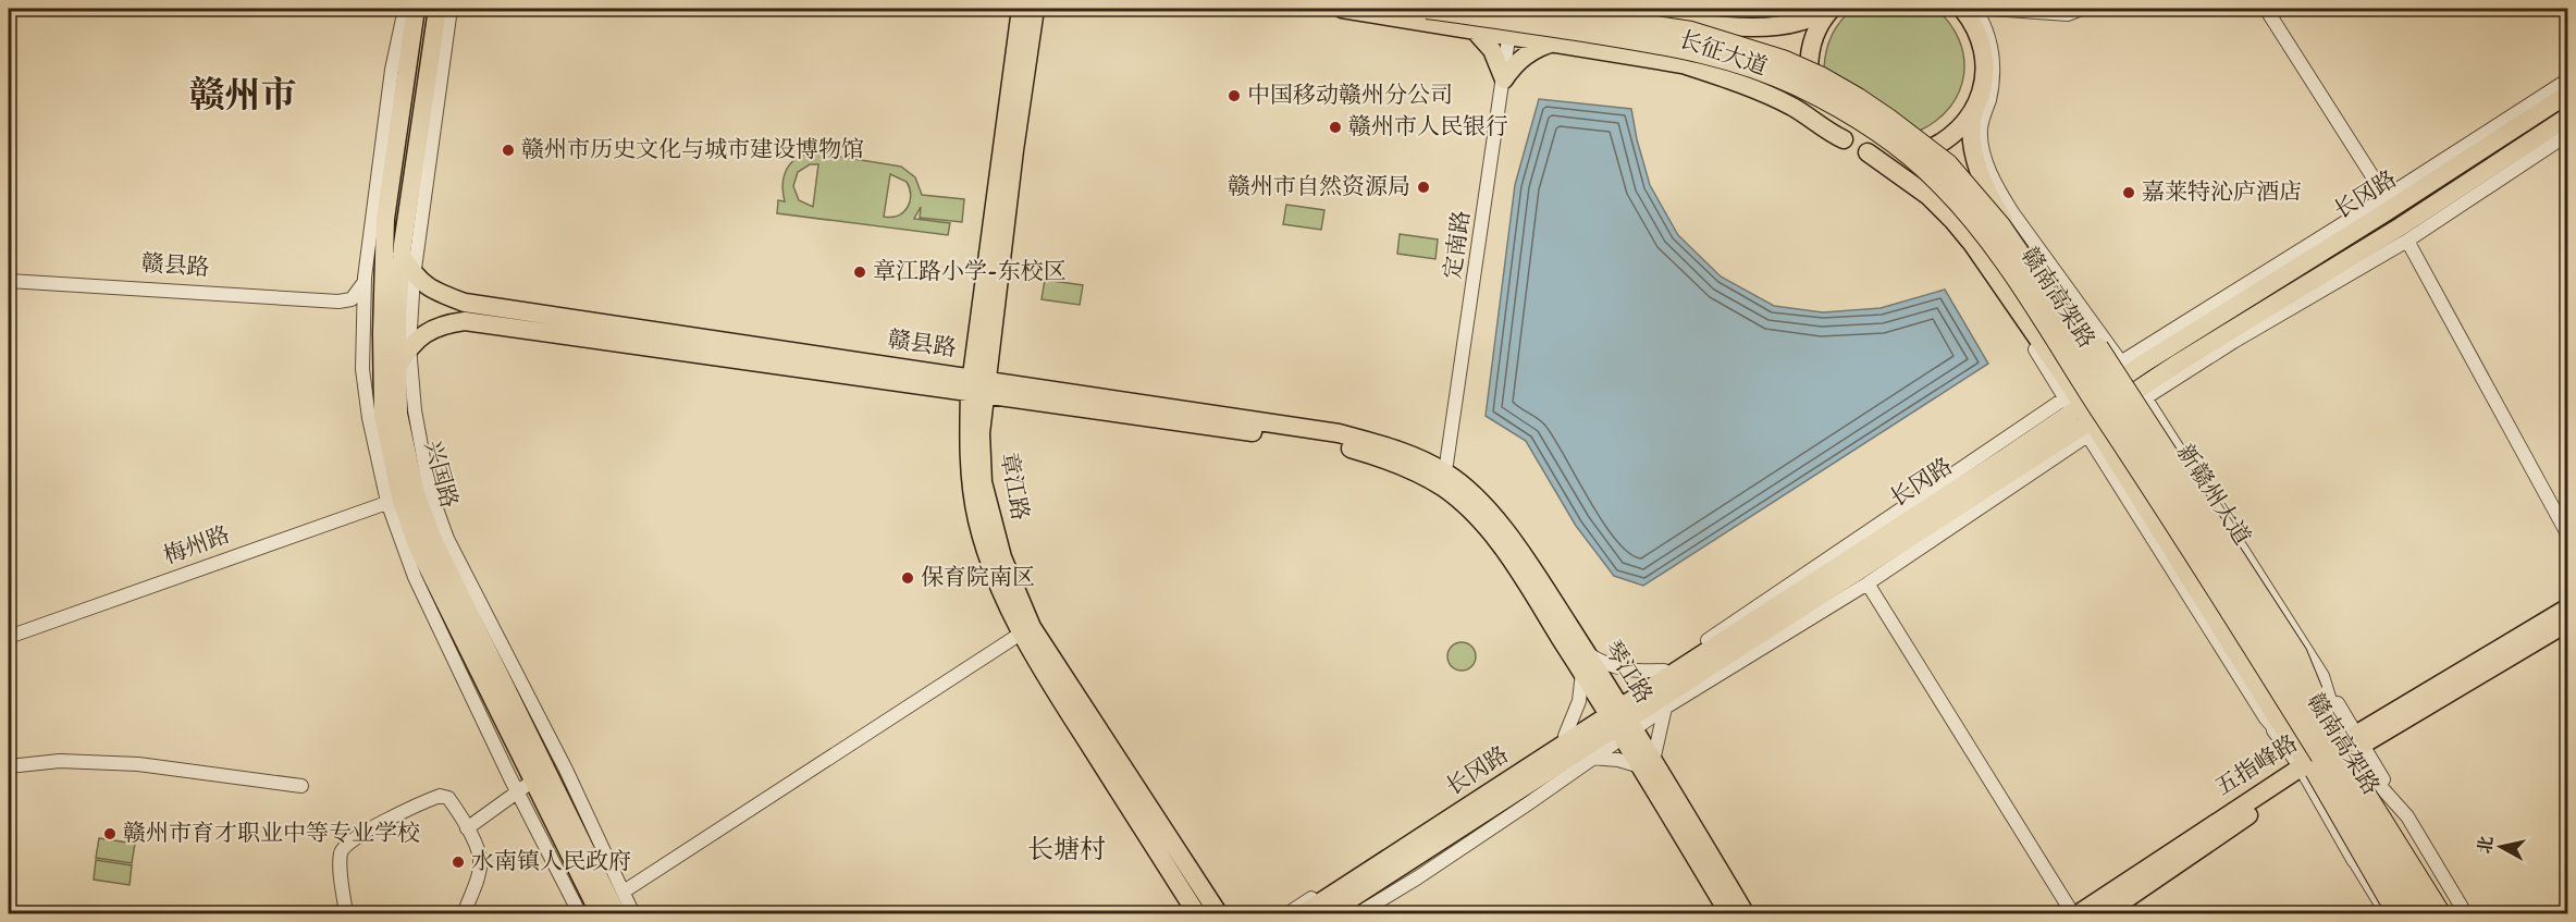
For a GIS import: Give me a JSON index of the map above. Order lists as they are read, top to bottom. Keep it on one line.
{"streets":{"highway":["赣南高架路"],"main road":["长征大道","长冈路","赣县路","兴国路","章江路","新赣州大道","琴江路","五指峰路"],"street":["定南路","梅州路"]},"crossings":[["长征大道","定南路"],["长冈路","赣南高架路"],["长冈路","新赣州大道"],["长冈路","琴江路"],["定南路","赣县路"],["定南路","琴江路"],["赣县路","兴国路"],["赣县路","章江路"],["赣县路","琴江路"],["兴国路","梅州路"],["新赣州大道","五指峰路"]],"districts":["赣州市","长塘村"],"places":["中国移动赣州分公司","赣州市人民银行","赣州市历史文化与城市建设博物馆","赣州市自然资源局","嘉莱特沁庐酒店","章江路小学-东校区","保育院南区","赣州市育才职业中等专业学校","水南镇人民政府"],"north":"left"}
